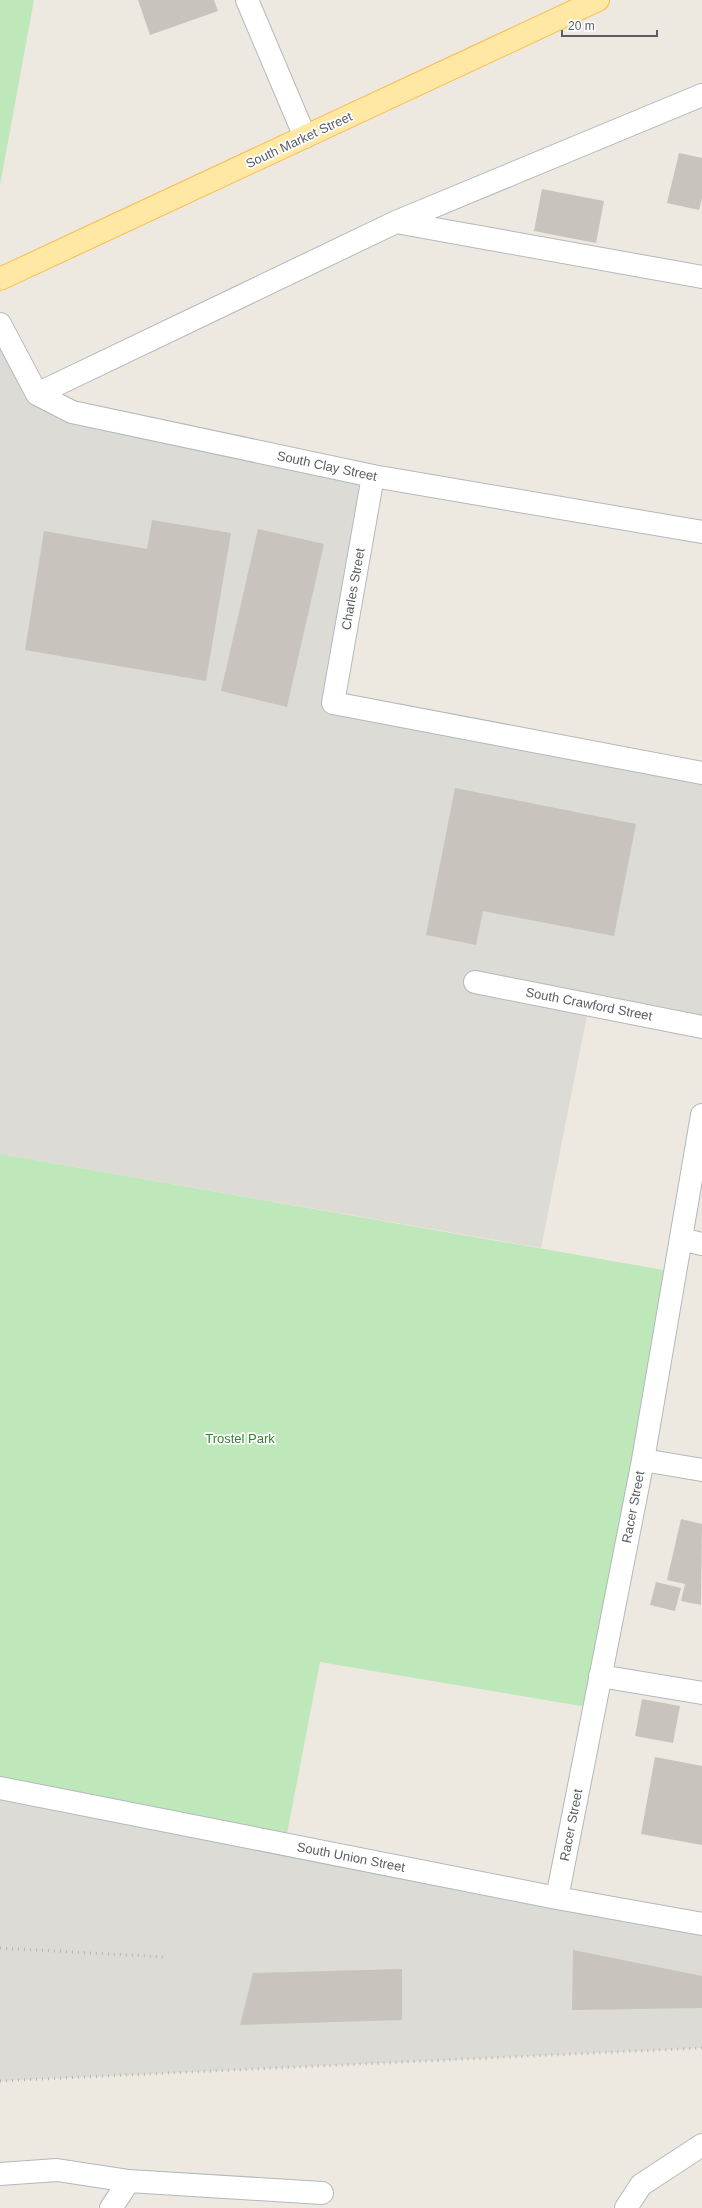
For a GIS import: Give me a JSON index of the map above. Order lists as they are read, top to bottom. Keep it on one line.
{"streets":{"main road":["South Market Street"],"street":["South Clay Street","Charles Street","South Crawford Street","Racer Street","South Union Street"]},"crossings":[["South Clay Street","Charles Street"],["Racer Street","South Union Street"]],"parks":["Trostel Park"],"scale_bar":"20 m"}
